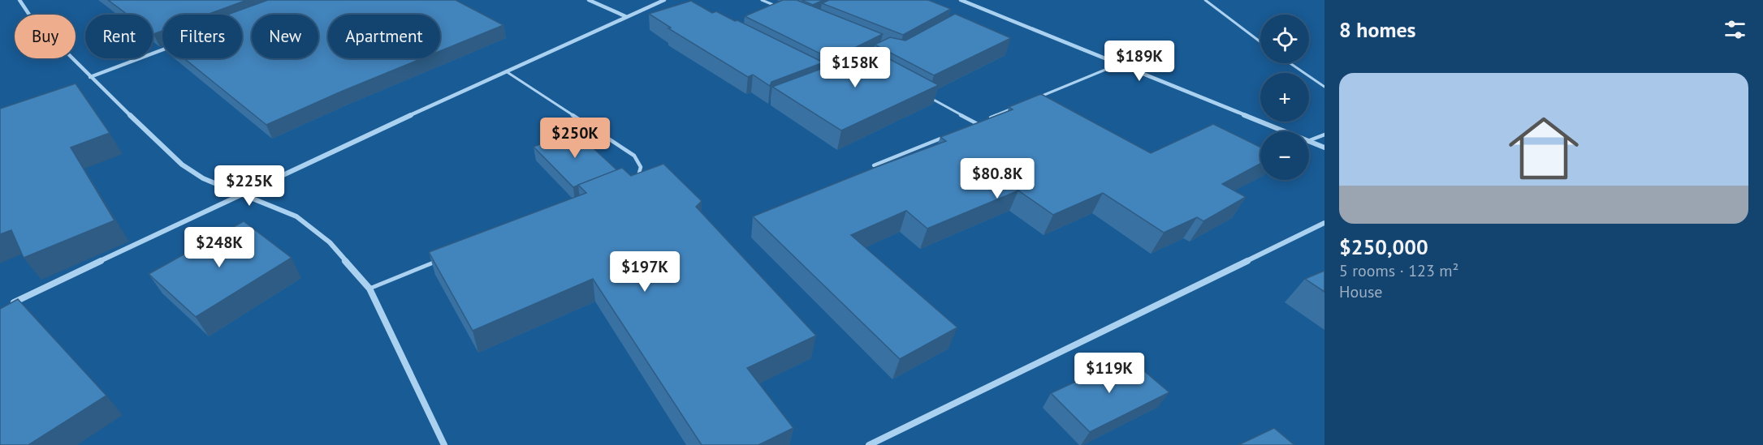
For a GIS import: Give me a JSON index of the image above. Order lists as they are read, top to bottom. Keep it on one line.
{"page":{"heading":"8 homes","map_buttons":["+","−"],"chip":["Buy","Rent","Filters","New","Apartment"],"price":["$189K","$158K","$250K","$80.8K","$225K","$248K","$197K","$119K"],"list":[{"name":"$250,000","note":"5 rooms · 123 m² · House"}]}}
